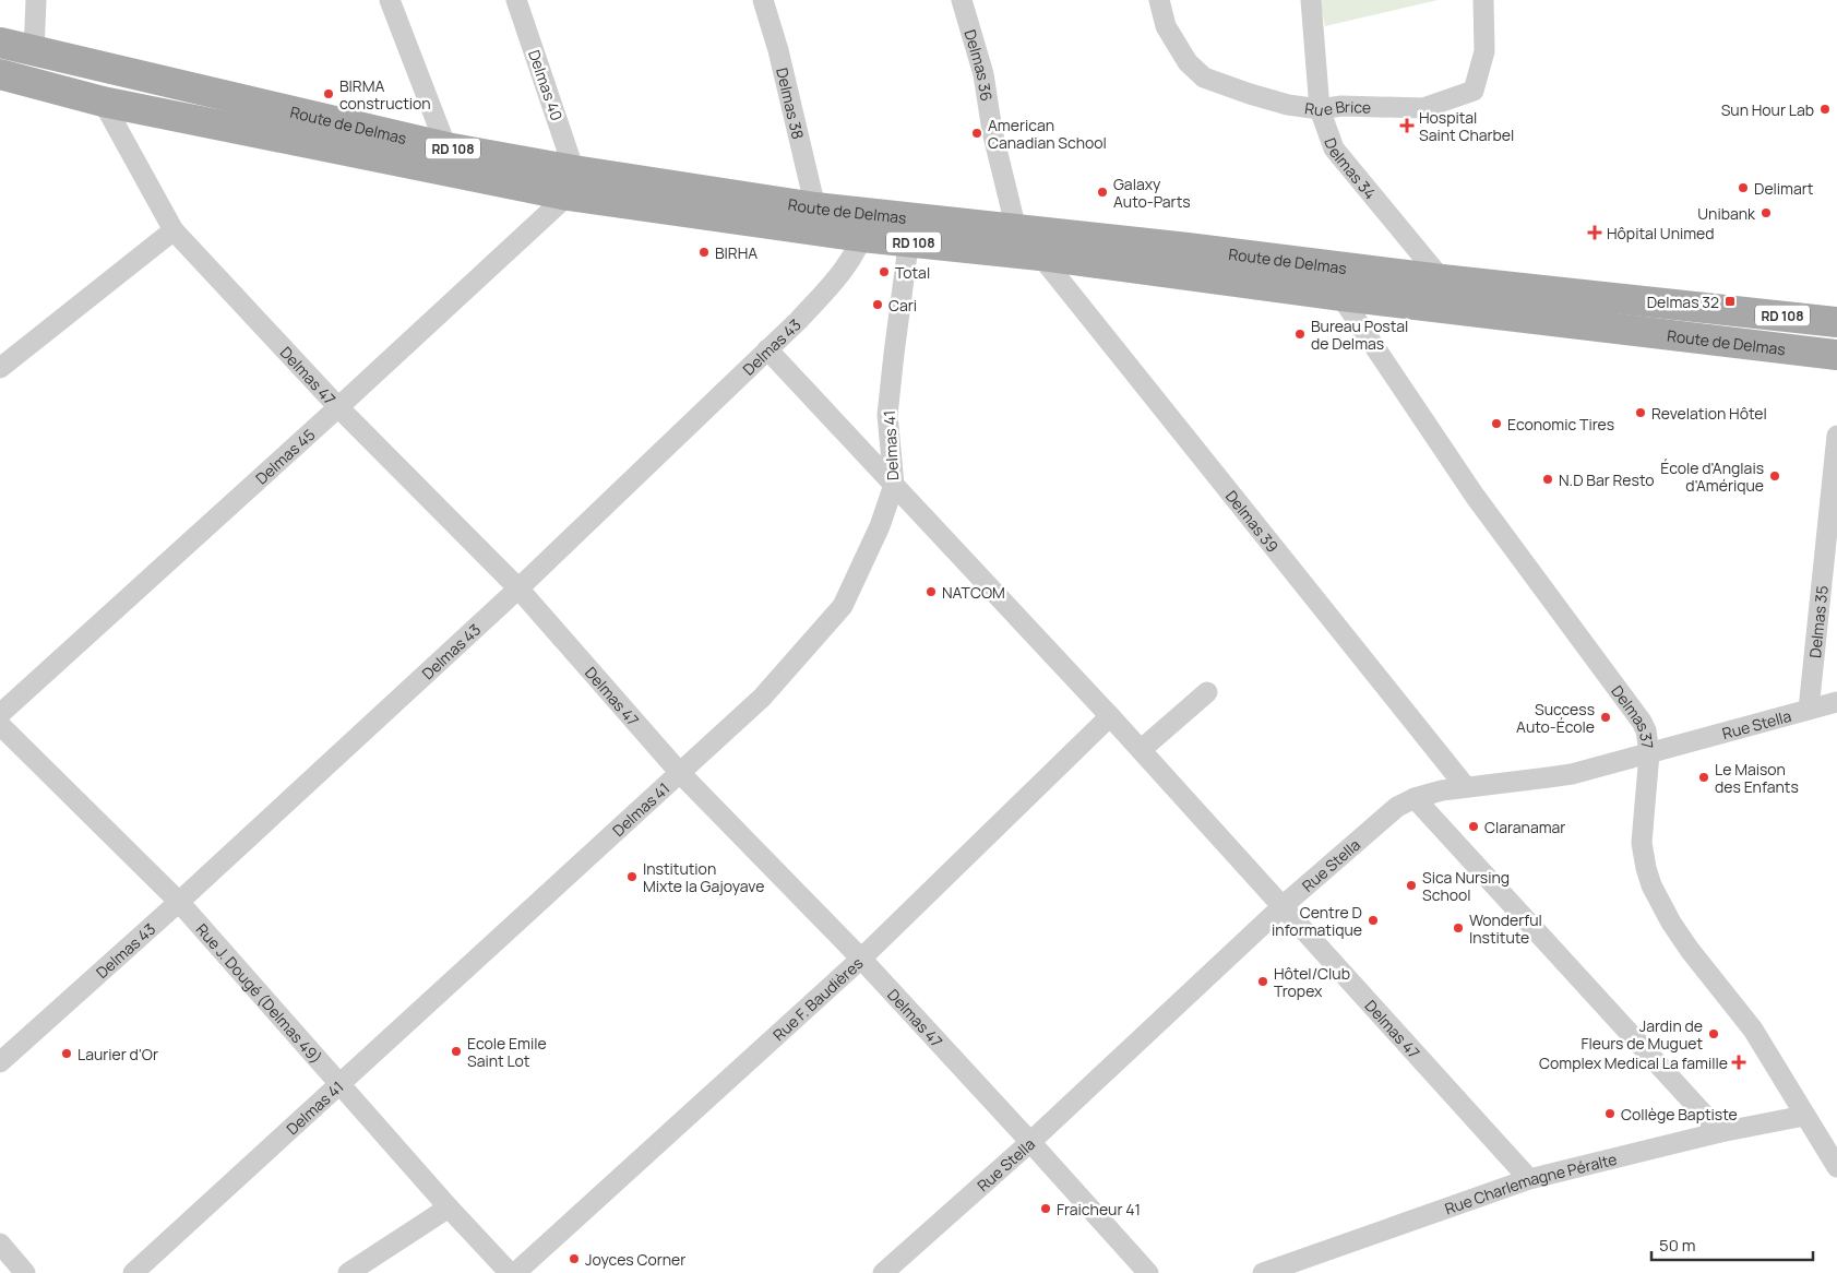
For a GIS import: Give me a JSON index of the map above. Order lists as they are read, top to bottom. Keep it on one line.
{"streets":{"main road":["Route de Delmas","RD 108"],"street":["Delmas 36","Delmas 40","Delmas 38","Rue Brice","Delmas 34","Delmas 43","Delmas 47","Delmas 41","Delmas 45","Delmas 39","Delmas 35","Delmas 37","Rue Stella","Rue J. Dougé (Delmas 49)","Rue F. Baudières","Rue Charlemagne Péralte"]},"crossings":[["Delmas 36","Route de Delmas"],["Delmas 36","Delmas 39"],["Delmas 40","Route de Delmas"],["Delmas 40","Delmas 45"],["Delmas 38","Route de Delmas"],["Rue Brice","Delmas 34"],["Route de Delmas","Delmas 34"],["Route de Delmas","Delmas 43"],["Route de Delmas","Delmas 47"],["Route de Delmas","Delmas 41"],["Route de Delmas","Delmas 45"],["Route de Delmas","Delmas 39"],["Route de Delmas","Delmas 37"],["Delmas 43","Delmas 47"],["Delmas 43","Rue J. Dougé (Delmas 49)"],["Delmas 47","Delmas 41"],["Delmas 47","Delmas 45"],["Delmas 47","Rue Stella"],["Delmas 47","Rue F. Baudières"],["Delmas 47","Rue Charlemagne Péralte"],["Delmas 41","Rue J. Dougé (Delmas 49)"],["Delmas 39","Rue Stella"],["Delmas 35","Rue Stella"],["Delmas 37","Rue Stella"],["Delmas 37","Rue Charlemagne Péralte"]],"places":{"other":["BIRMA construction","Sun Hour Lab","American Canadian School","Delimart","Galaxy Auto-Parts","Unibank","BIRHA","Total","Cari","Bureau Postal de Delmas","Revelation Hôtel","Economic Tires","École d'Anglais d'Amérique","N.D Bar Resto","NATCOM","Success Auto-École","Le Maison des Enfants","Claranamar","Institution Mixte la Gajoyave","Sica Nursing School","Centre D informatique","Wonderful Institute","Hôtel/Club Tropex","Jardin de Fleurs de Muguet","Ecole Emile Saint Lot","Laurier d'Or","Collège Baptiste","Fraicheur 41","Joyces Corner"],"health":["Hospital Saint Charbel","Hôpital Unimed","Complex Medical La famille"],"transit":["Delmas 32"]},"scale_bar":"50 m"}
